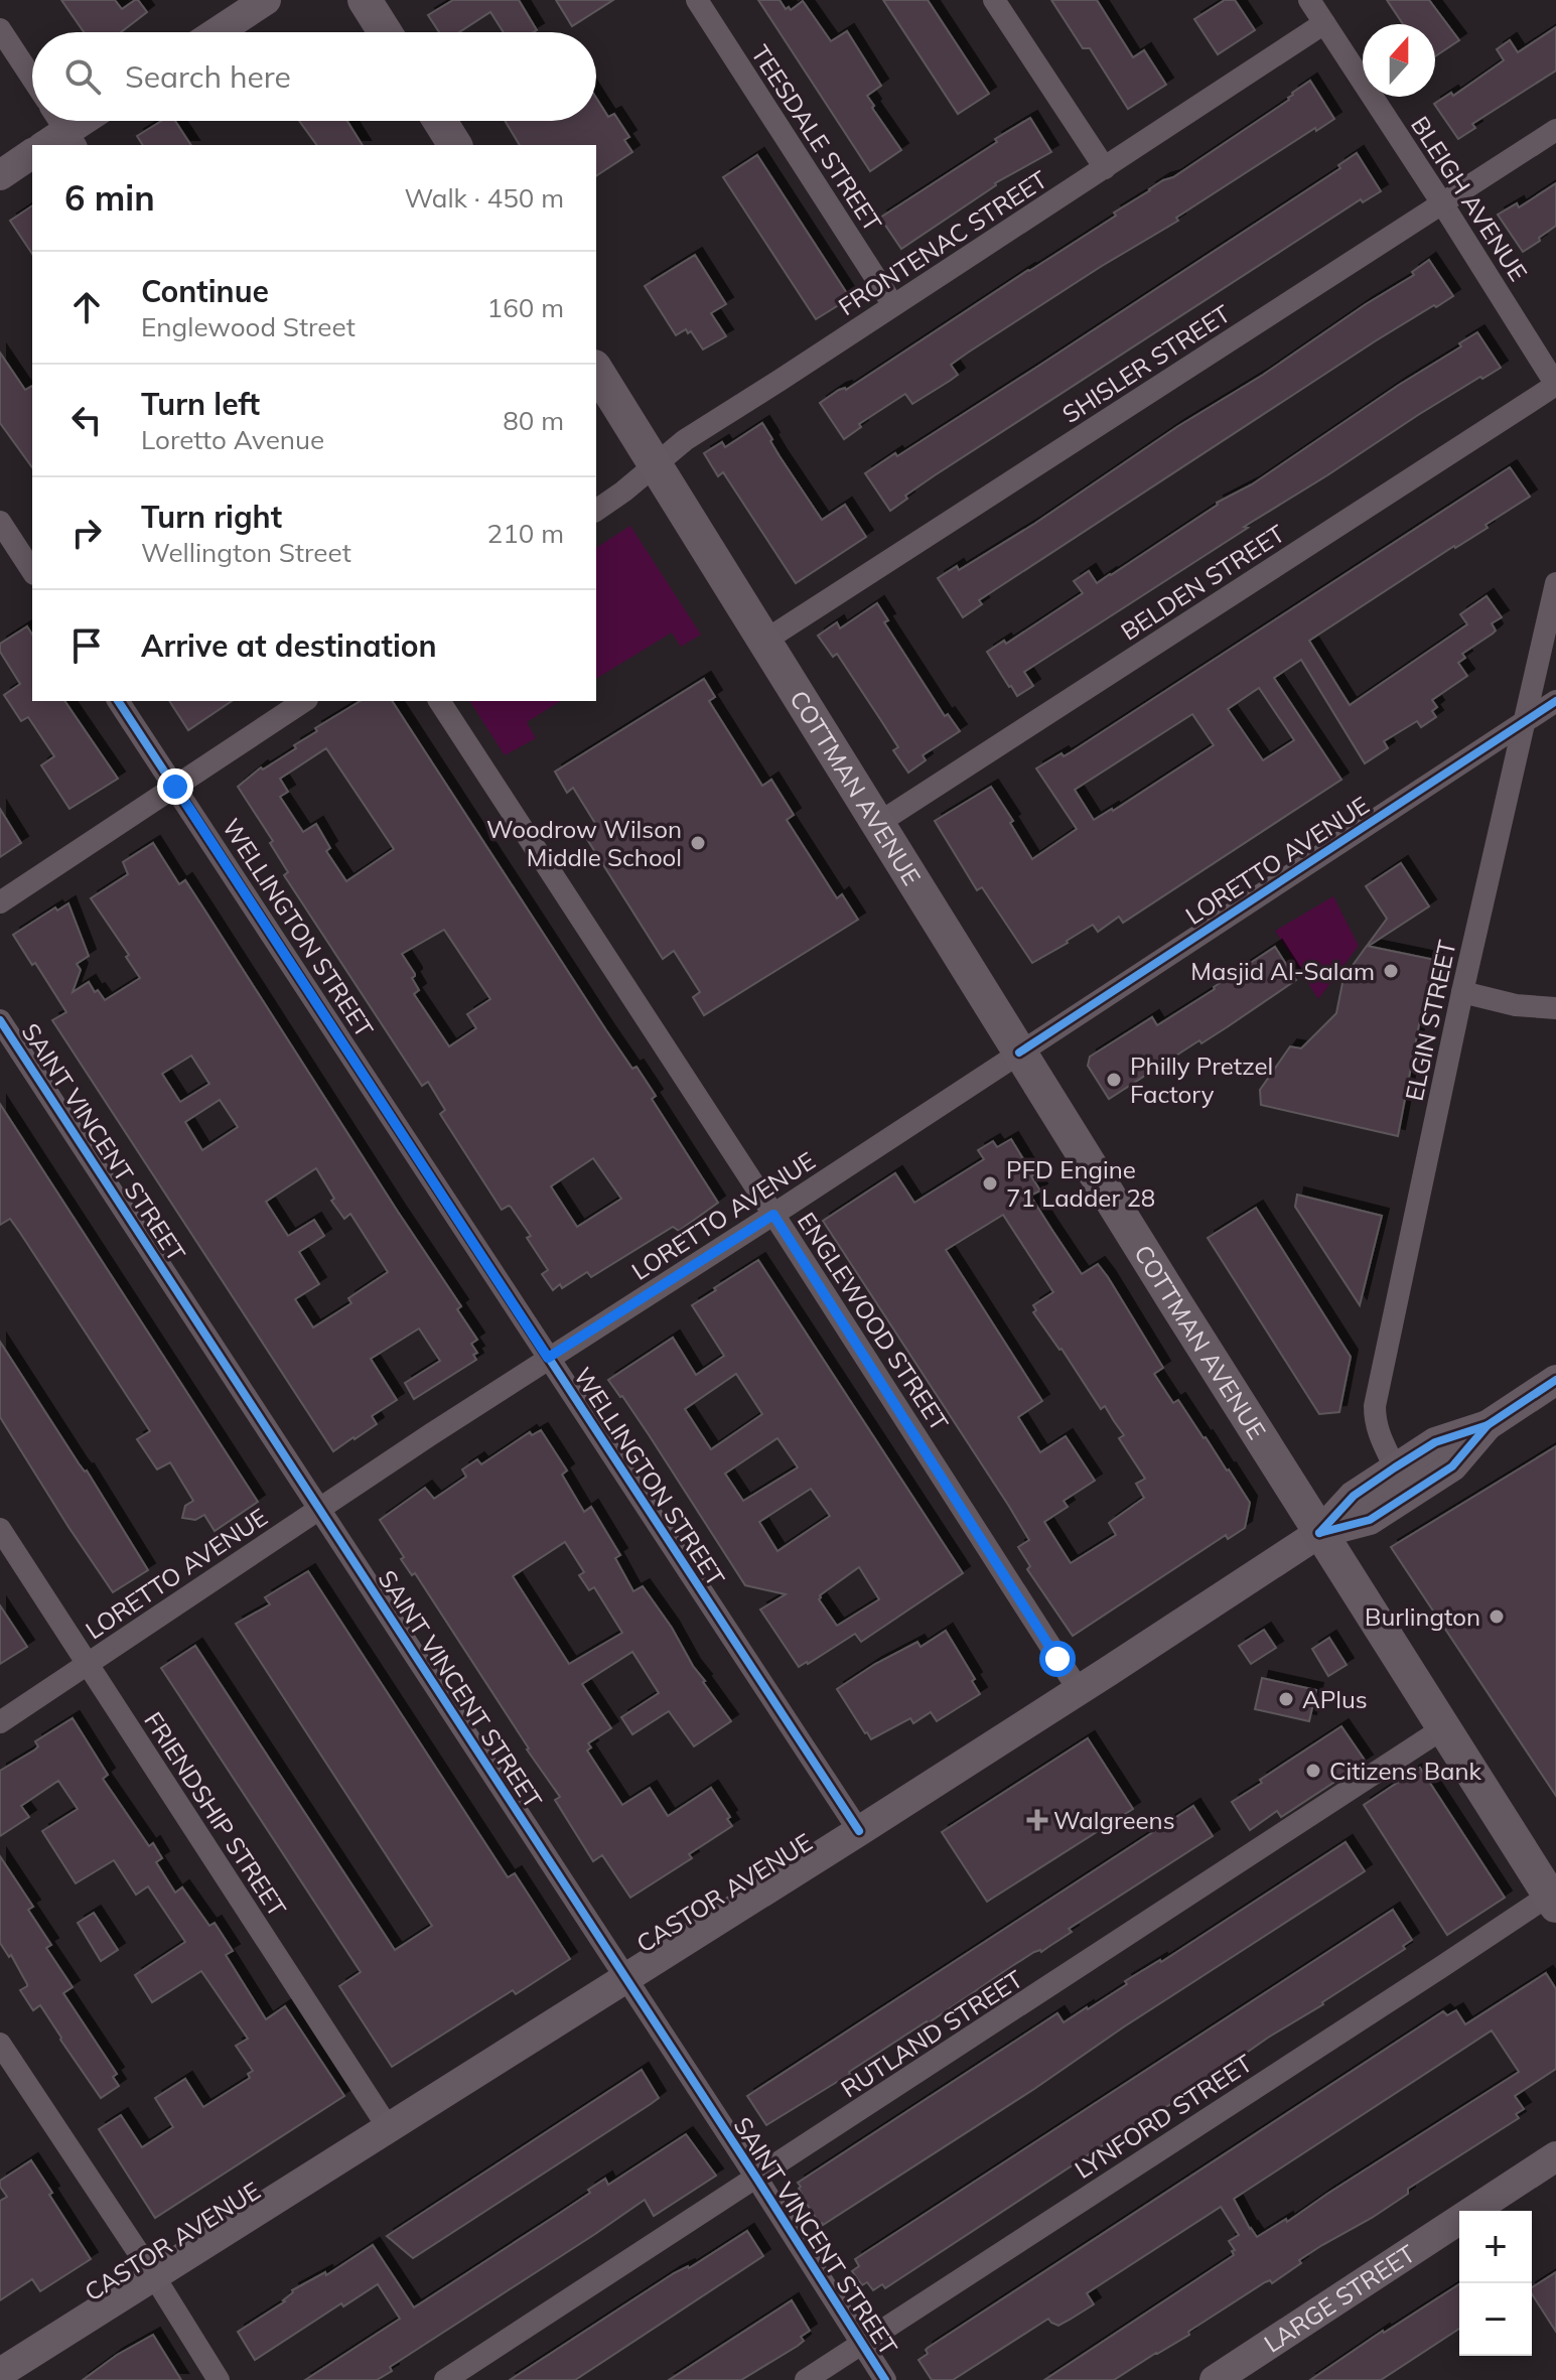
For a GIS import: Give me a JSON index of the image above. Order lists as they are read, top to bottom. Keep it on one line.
{"streets":{"main road":["COTTMAN AVENUE","CASTOR AVENUE","LARGE STREET"],"street":["TEESDALE STREET","BLEIGH AVENUE","FRONTENAC STREET","SHISLER STREET","BELDEN STREET","LORETTO AVENUE","WELLINGTON STREET","ELGIN STREET","SAINT VINCENT STREET","ENGLEWOOD STREET","FRIENDSHIP STREET","RUTLAND STREET","LYNFORD STREET"]},"crossings":[["TEESDALE STREET","FRONTENAC STREET"],["BLEIGH AVENUE","FRONTENAC STREET"],["BLEIGH AVENUE","SHISLER STREET"],["BLEIGH AVENUE","BELDEN STREET"],["FRONTENAC STREET","COTTMAN AVENUE"],["SHISLER STREET","COTTMAN AVENUE"],["BELDEN STREET","COTTMAN AVENUE"],["COTTMAN AVENUE","LORETTO AVENUE"],["COTTMAN AVENUE","CASTOR AVENUE"],["COTTMAN AVENUE","RUTLAND STREET"],["COTTMAN AVENUE","LYNFORD STREET"],["LORETTO AVENUE","WELLINGTON STREET"],["LORETTO AVENUE","ELGIN STREET"],["LORETTO AVENUE","SAINT VINCENT STREET"],["LORETTO AVENUE","ENGLEWOOD STREET"],["LORETTO AVENUE","FRIENDSHIP STREET"],["WELLINGTON STREET","CASTOR AVENUE"],["ELGIN STREET","CASTOR AVENUE"],["SAINT VINCENT STREET","CASTOR AVENUE"],["SAINT VINCENT STREET","RUTLAND STREET"],["SAINT VINCENT STREET","LYNFORD STREET"],["ENGLEWOOD STREET","CASTOR AVENUE"],["FRIENDSHIP STREET","CASTOR AVENUE"]],"places":{"other":["Woodrow Wilson Middle School","Masjid Al-Salam","Philly Pretzel Factory","PFD Engine 71 Ladder 28","Burlington","APlus","Citizens Bank"],"health":["Walgreens"]},"north":"top","page":{"search":"Search here","heading":["6 min","Walk · 450 m"],"list":[["Continue","Englewood Street","160 m"],["Turn left","Loretto Avenue","80 m"],["Turn right","Wellington Street","210 m"],"Arrive at destination"],"map_buttons":["+","−"]}}
